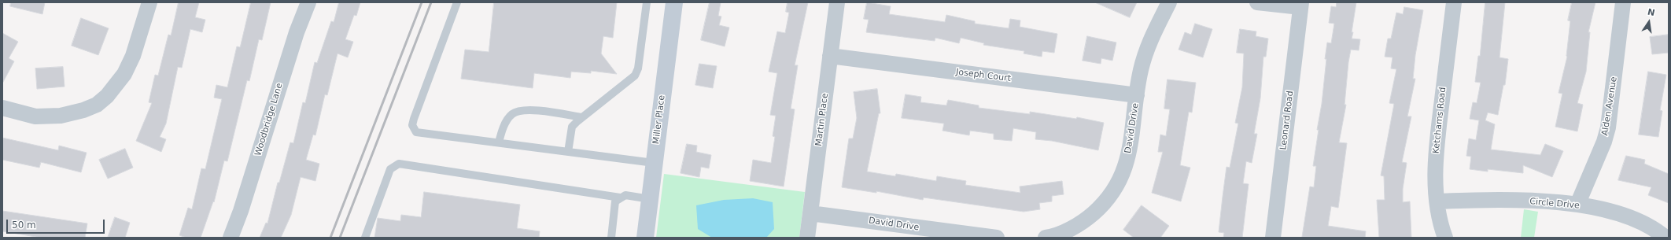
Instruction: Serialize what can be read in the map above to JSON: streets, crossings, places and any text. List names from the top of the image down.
{
  "streets": {
    "street": [
      "Joseph Court",
      "Alden Avenue",
      "Woodbridge Lane",
      "Miller Place",
      "Martin Place",
      "Leonard Road",
      "Ketchams Road",
      "David Drive",
      "Circle Drive"
    ]
  },
  "crossings": [
    ["Joseph Court", "Martin Place"],
    ["Joseph Court", "David Drive"],
    ["Alden Avenue", "Circle Drive"],
    ["Martin Place", "David Drive"],
    ["Ketchams Road", "Circle Drive"]
  ],
  "scale_bar": "50 m",
  "north": "top"
}
